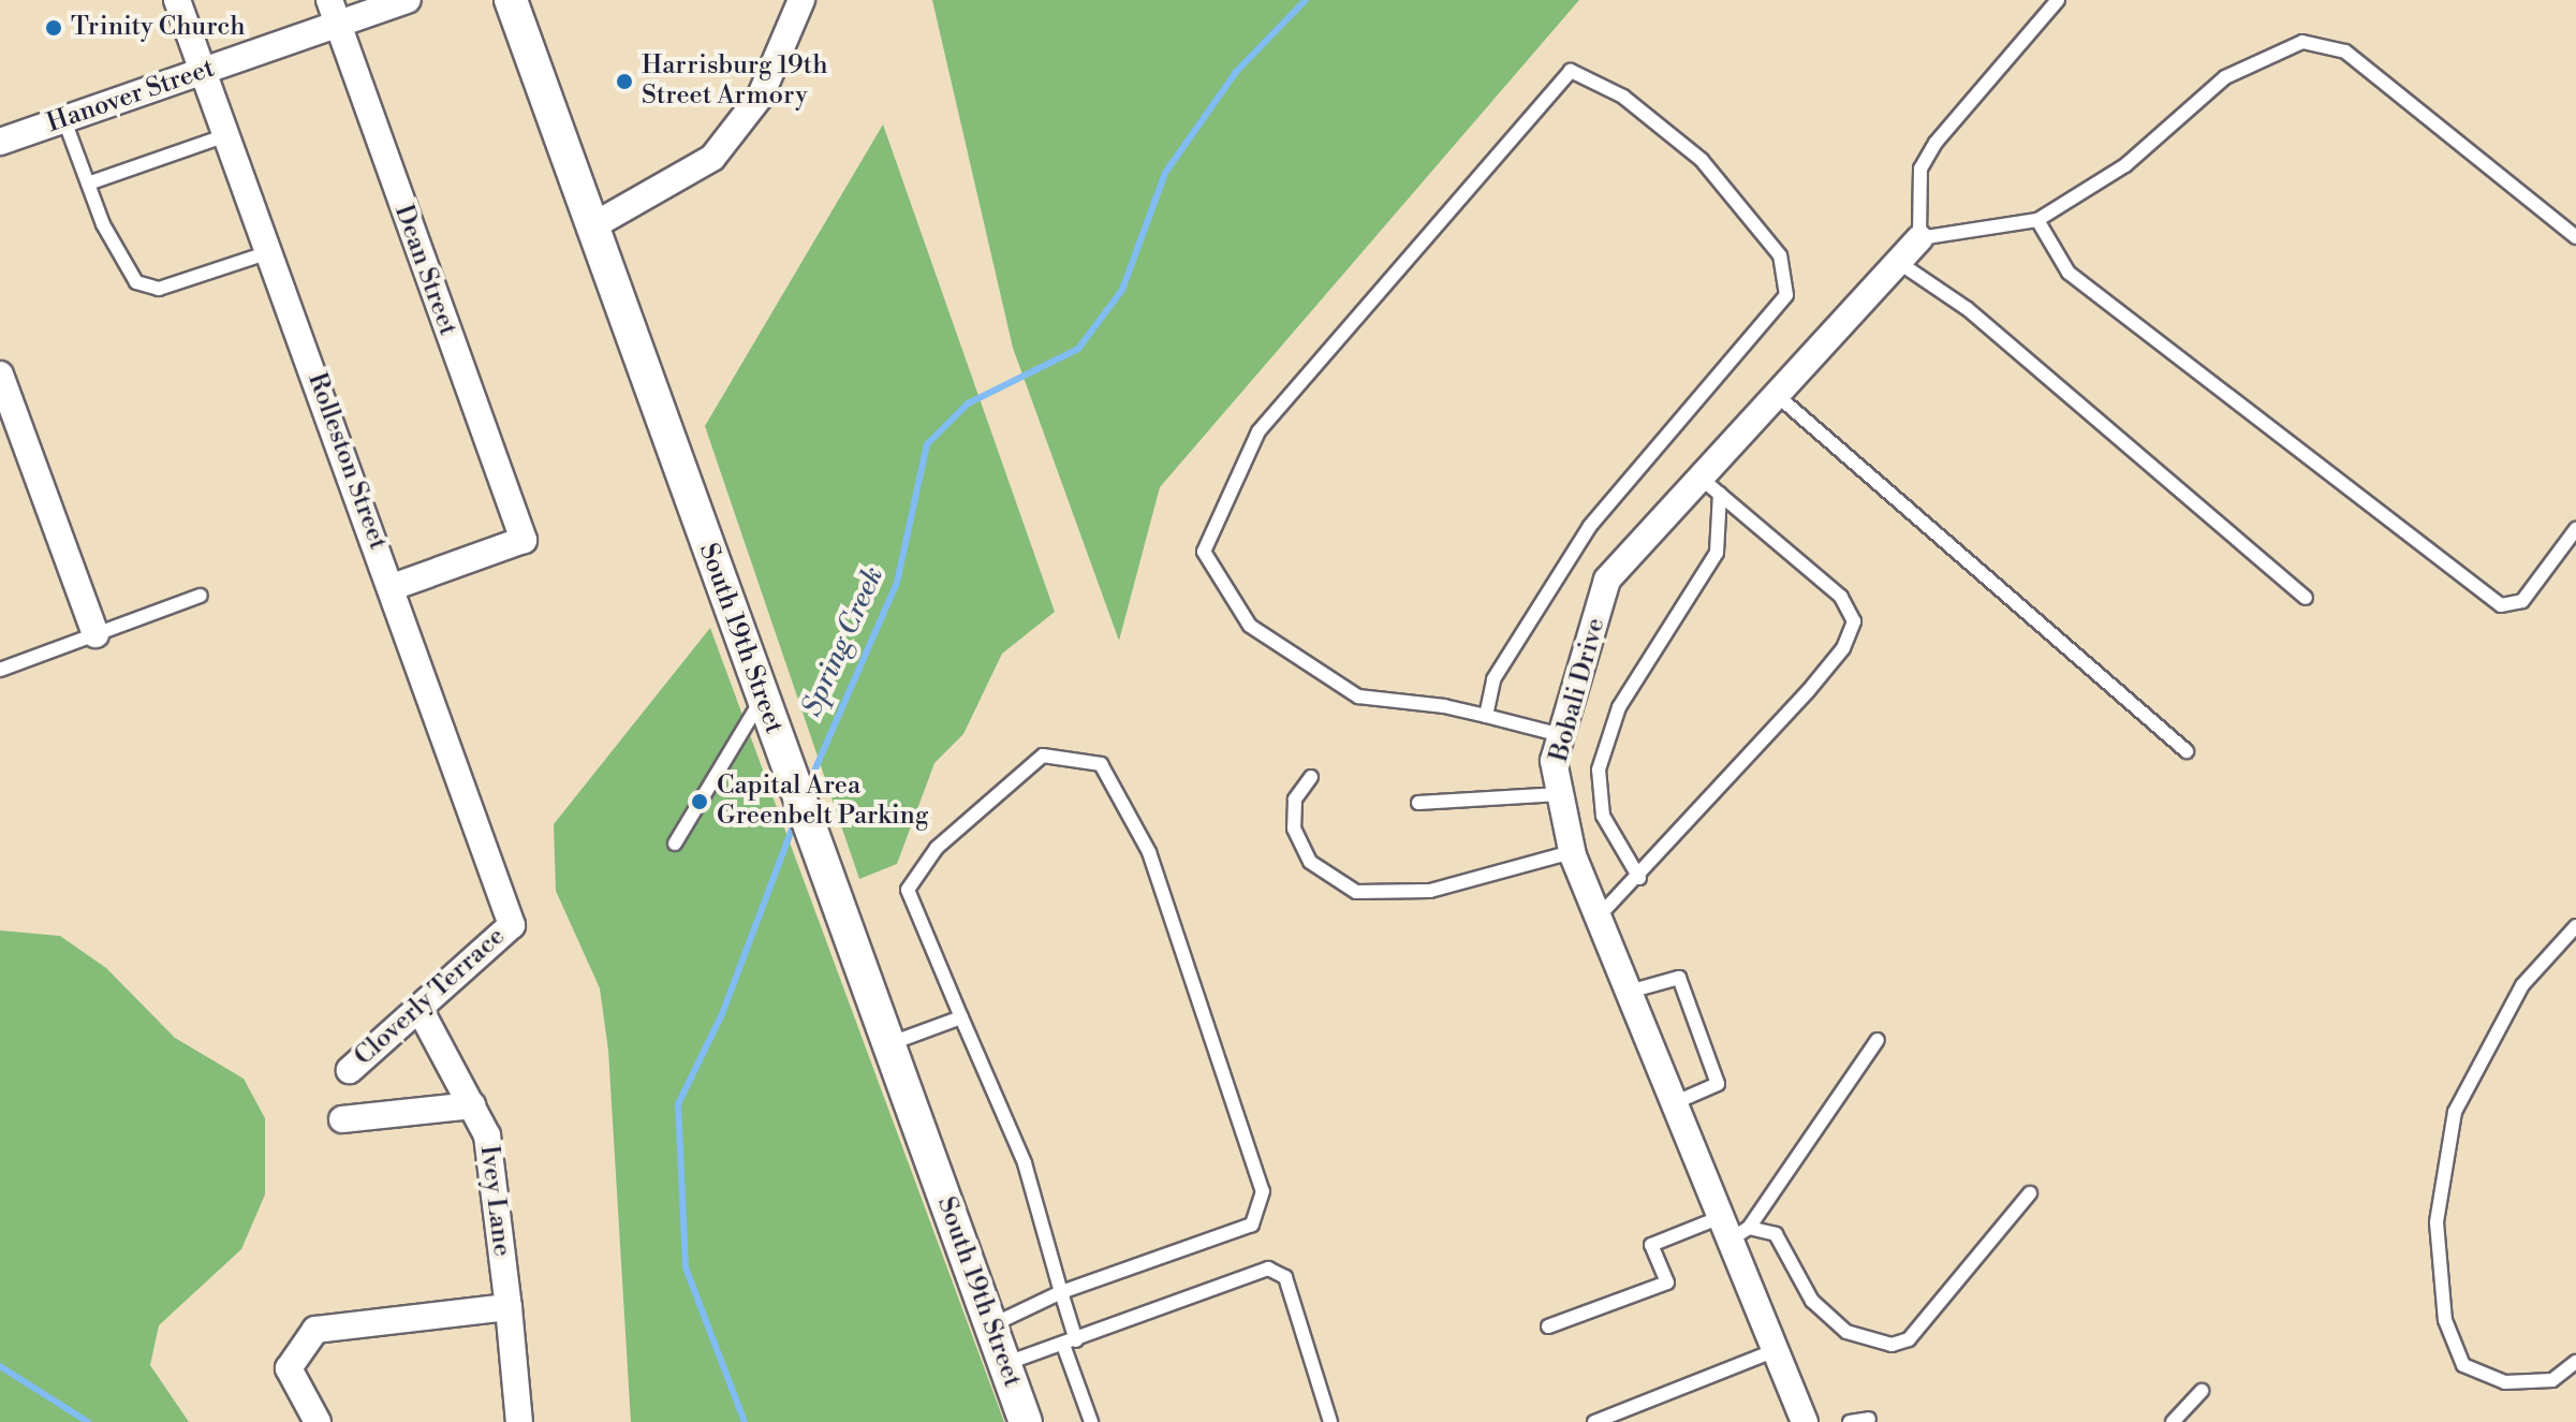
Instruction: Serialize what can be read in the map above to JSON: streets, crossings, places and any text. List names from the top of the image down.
{
  "streets": {
    "street": [
      "Hanover Street",
      "Dean Street",
      "Rolleston Street",
      "South 19th Street",
      "Bobali Drive",
      "Cloverly Terrace",
      "Ivey Lane"
    ]
  },
  "crossings": [
    ["Hanover Street", "Dean Street"],
    ["Hanover Street", "Rolleston Street"],
    ["Dean Street", "Rolleston Street"],
    ["Rolleston Street", "Cloverly Terrace"],
    ["Cloverly Terrace", "Ivey Lane"]
  ],
  "water": ["Spring Creek"],
  "places": ["Trinity Church", "Harrisburg 19th Street Armory", "Capital Area Greenbelt Parking"]
}
